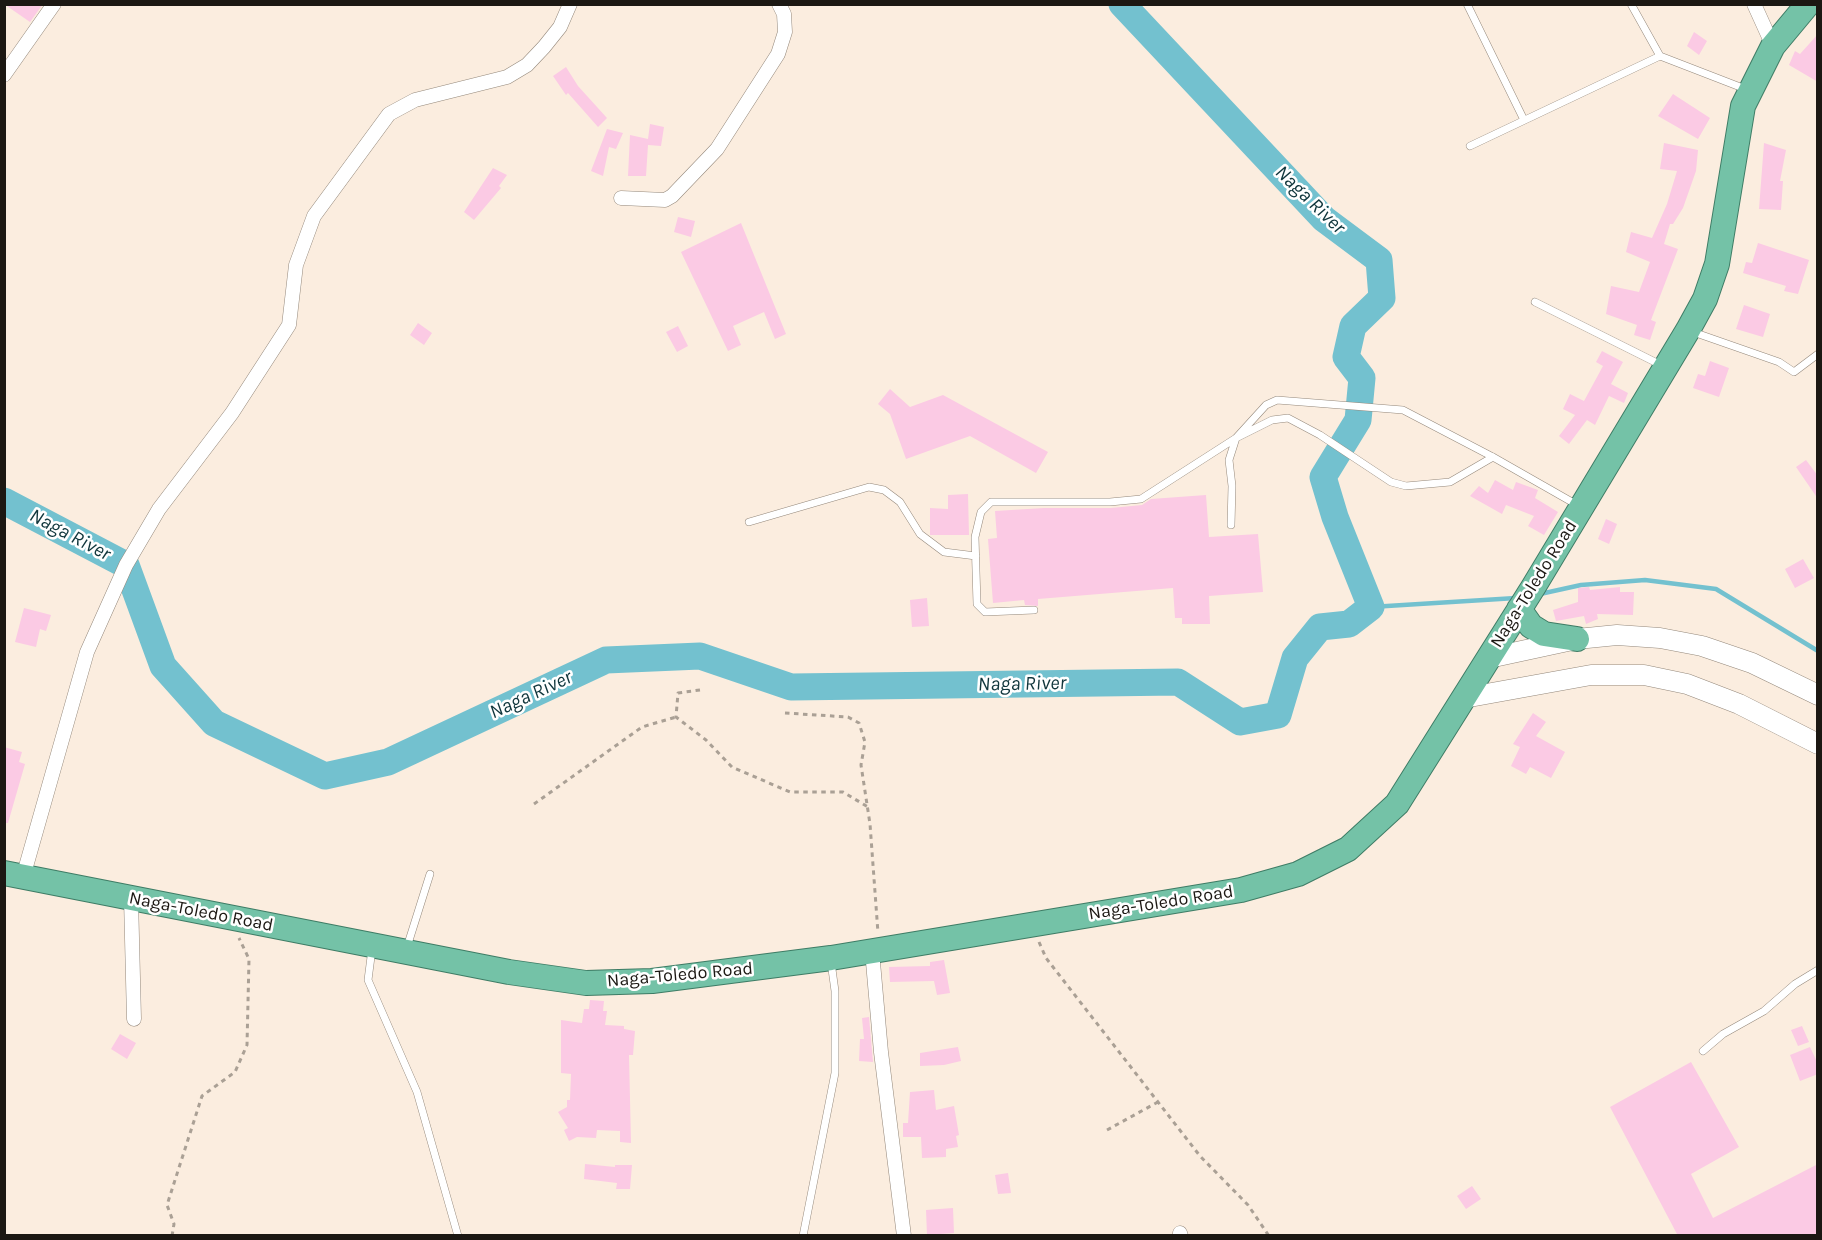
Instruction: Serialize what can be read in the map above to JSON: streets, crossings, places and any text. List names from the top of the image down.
{
  "streets": {
    "highway": ["Naga-Toledo Road"]
  },
  "water": ["Naga River"]
}
